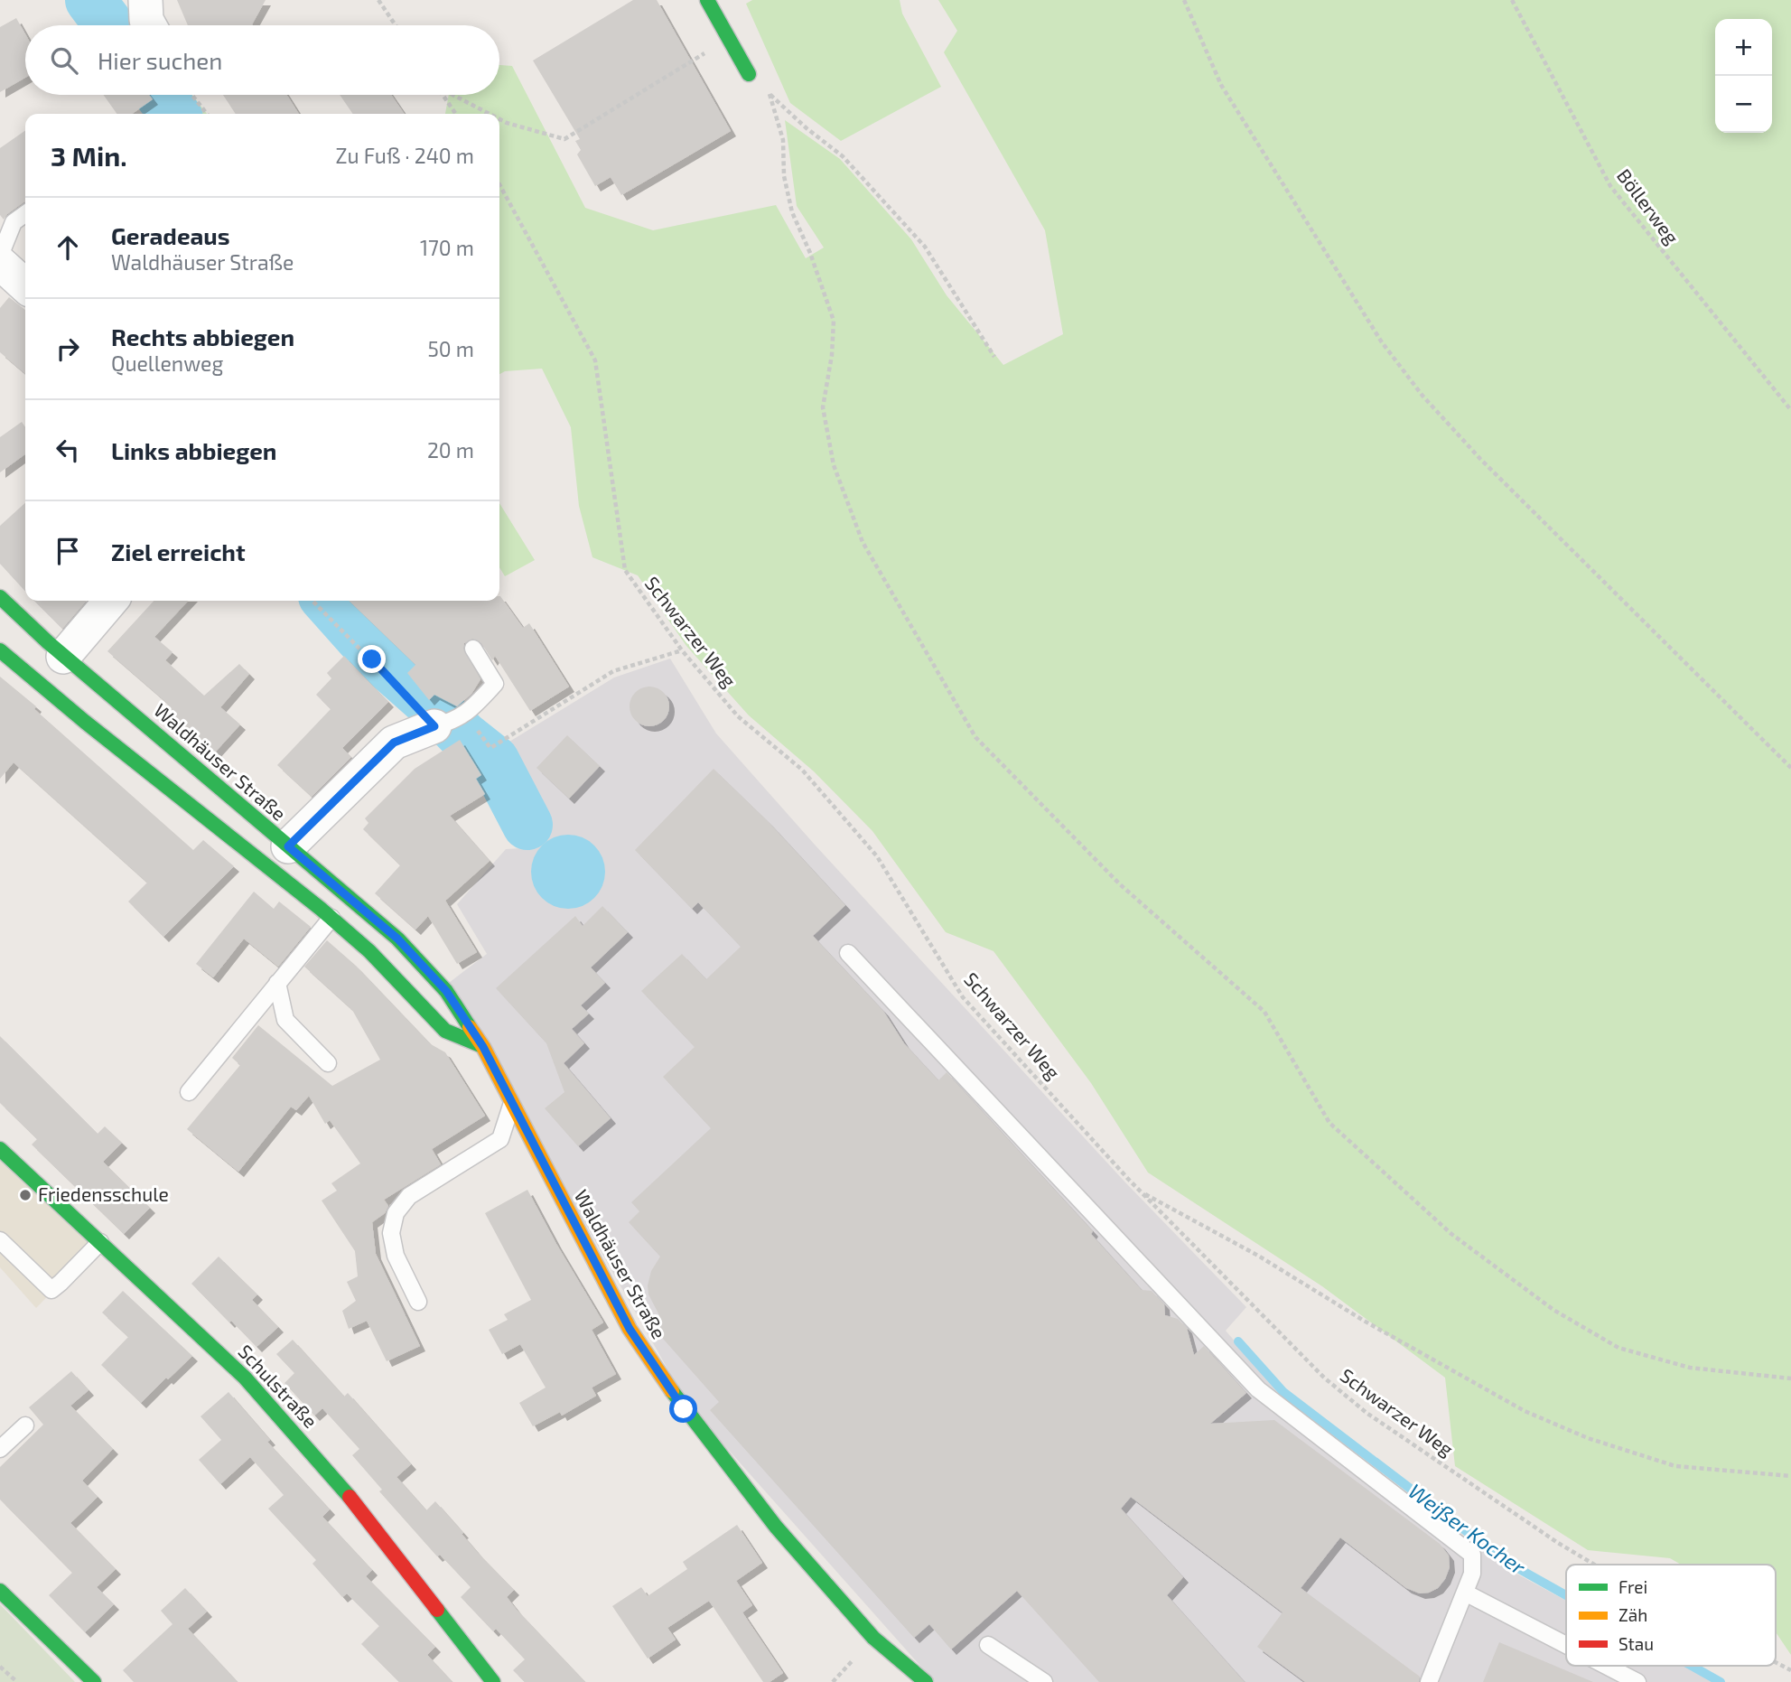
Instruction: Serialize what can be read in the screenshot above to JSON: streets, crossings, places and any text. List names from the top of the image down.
{
  "streets": {
    "street": ["Waldhäuser Straße", "Schulstraße"],
    "path": ["Böllerweg", "Schwarzer Weg"]
  },
  "water": ["Weißer Kocher"],
  "places": ["Friedensschule"],
  "legend": ["Frei", "Zäh", "Stau"],
  "page": {
    "map_buttons": ["+", "−"],
    "search": "Hier suchen",
    "heading": ["3 Min.", "Zu Fuß · 240 m"],
    "list": [
      ["Geradeaus", "Waldhäuser Straße", "170 m"],
      ["Rechts abbiegen", "Quellenweg", "50 m"],
      ["Links abbiegen", "20 m"],
      "Ziel erreicht"
    ]
  }
}
